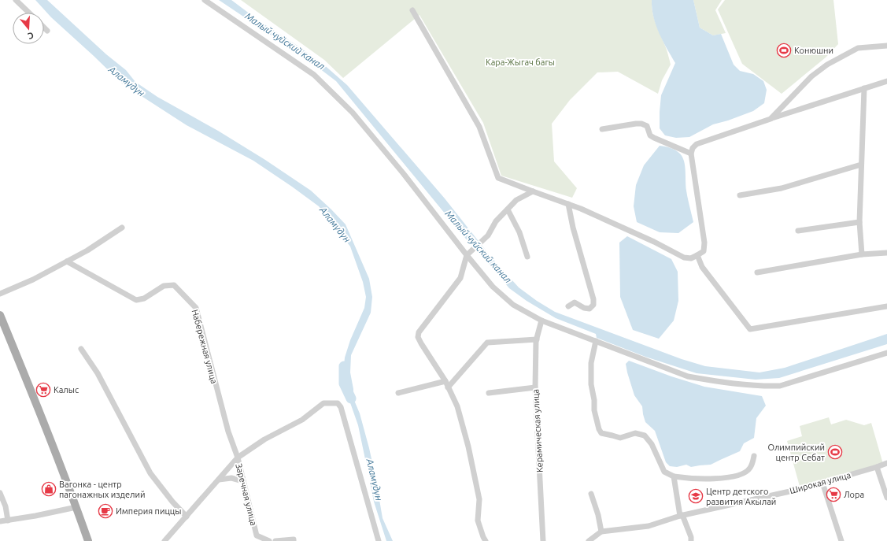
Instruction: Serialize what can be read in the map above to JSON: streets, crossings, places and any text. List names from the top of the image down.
{
  "streets": {
    "street": [
      "Набережная улица",
      "Керамическая улица",
      "Широкая улица",
      "Заречная улица"
    ]
  },
  "crossings": [
    ["Набережная улица", "Заречная улица"]
  ],
  "water": ["Малый чуйский канал", "Аламүдүн"],
  "parks": ["Кара-Жыгач багы"],
  "places": {
    "sports": ["Конюшни", "Олимпийский центр Себат"],
    "supermarket": ["Калыс", "Лора"],
    "shop": ["Вагонка - центр пагонажных изделий"],
    "school or university": ["Центр детского развития Акылай"],
    "cafe": ["Империя пиццы"]
  },
  "north": "bottom"
}
